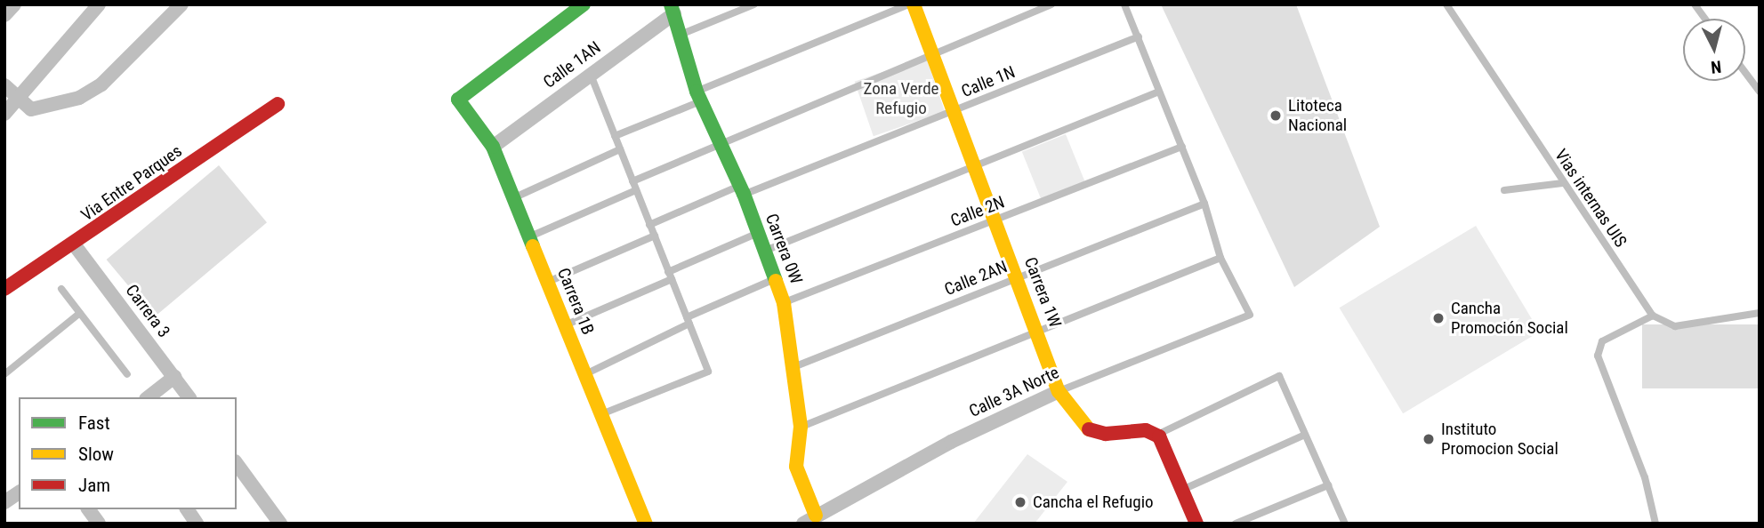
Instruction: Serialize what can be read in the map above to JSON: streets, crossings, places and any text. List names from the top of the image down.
{
  "streets": {
    "street": [
      "Calle 1AN",
      "Via Entre Parques",
      "Carrera 0W",
      "Carrera 1W",
      "Carrera 1B",
      "Carrera 3",
      "Calle 3A Norte"
    ],
    "lane": [
      "Calle 1N",
      "Vias internas UIS",
      "Calle 2N",
      "Calle 2AN"
    ]
  },
  "crossings": [
    ["Calle 1AN", "Carrera 0W"],
    ["Calle 1AN", "Carrera 1B"],
    ["Calle 1N", "Carrera 0W"],
    ["Calle 1N", "Carrera 1W"],
    ["Via Entre Parques", "Carrera 3"],
    ["Calle 2N", "Carrera 0W"],
    ["Calle 2N", "Carrera 1W"],
    ["Carrera 0W", "Calle 2AN"],
    ["Carrera 0W", "Calle 3A Norte"],
    ["Calle 2AN", "Carrera 1W"],
    ["Carrera 1W", "Calle 3A Norte"]
  ],
  "parks": ["Zona Verde Refugio"],
  "places": [
    "Litoteca Nacional",
    "Cancha Promoción Social",
    "Instituto Promocion Social",
    "Cancha el Refugio"
  ],
  "legend": ["Fast", "Slow", "Jam"],
  "north": "bottom"
}
